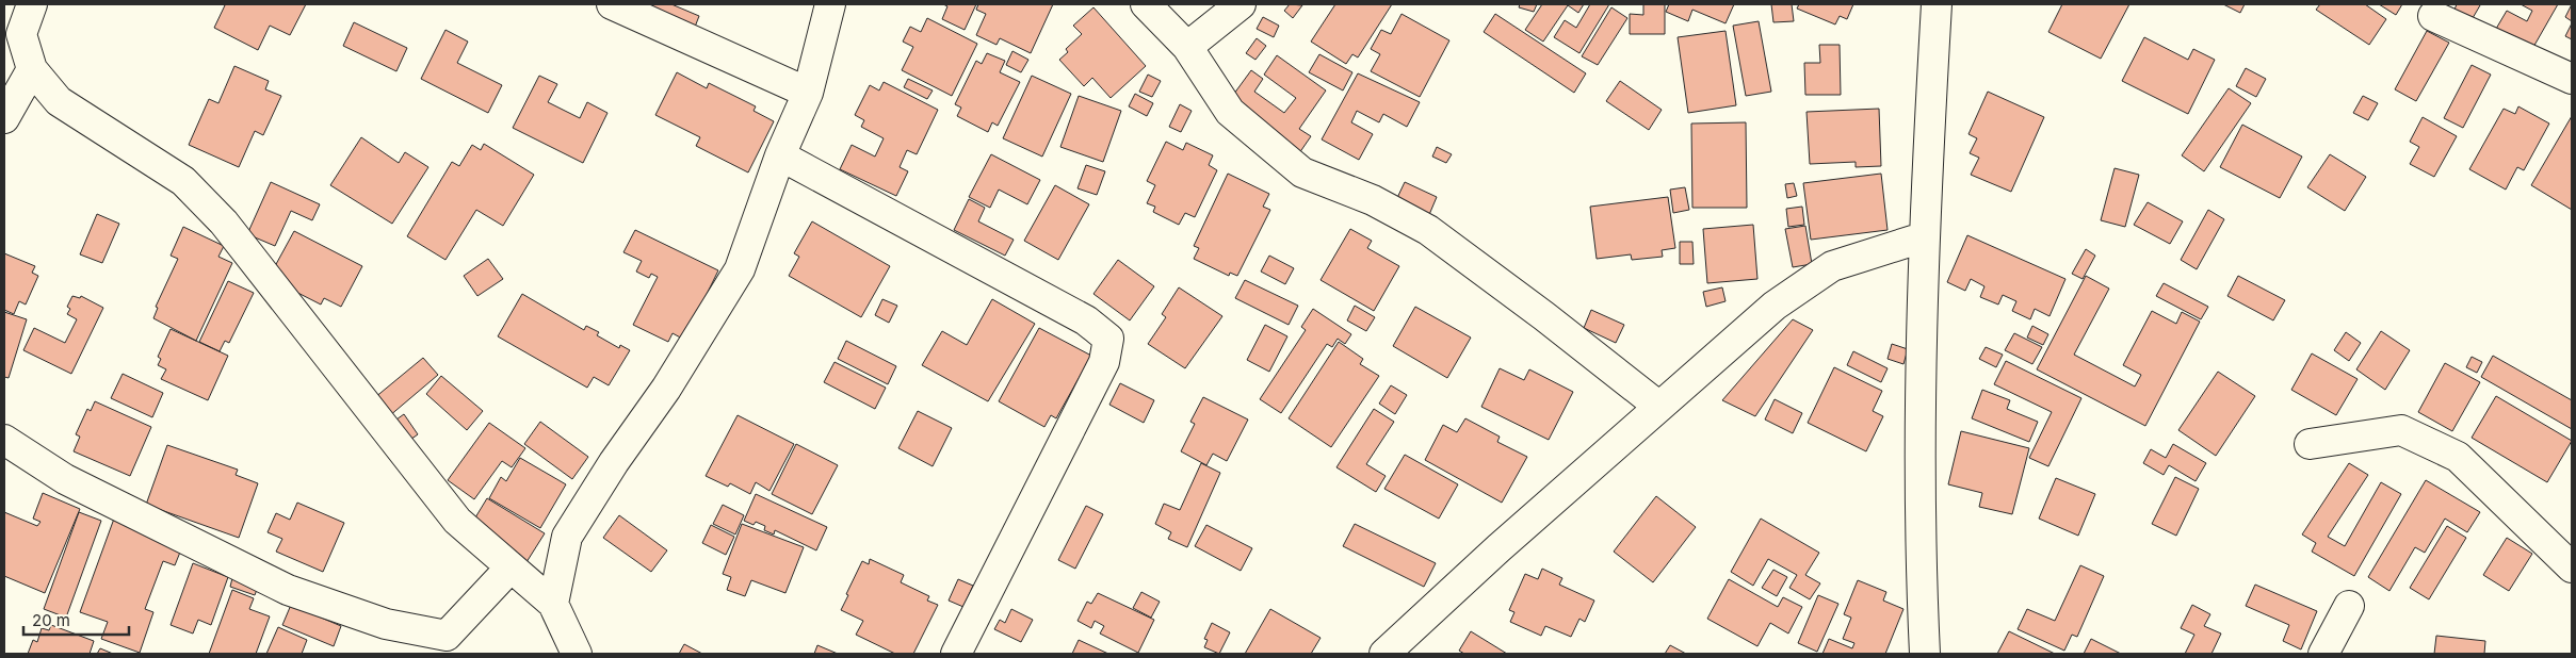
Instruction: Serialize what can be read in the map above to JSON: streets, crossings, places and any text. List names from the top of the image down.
{
  "scale_bar": "20 m"
}
